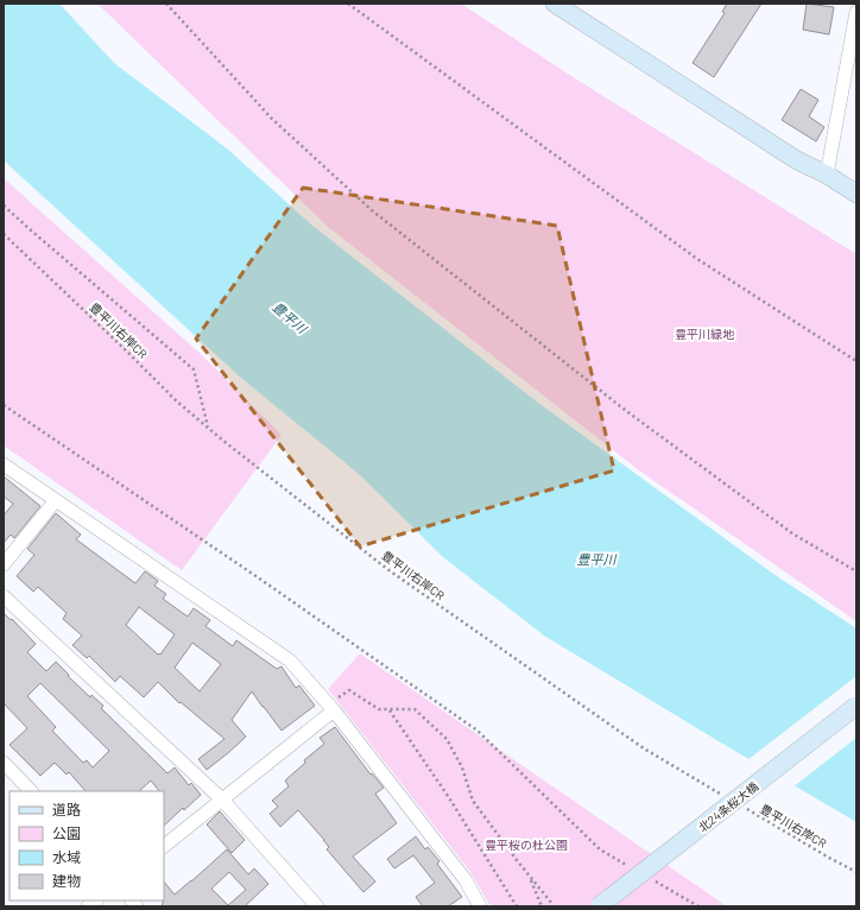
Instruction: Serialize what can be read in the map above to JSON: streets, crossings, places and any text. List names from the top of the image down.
{
  "streets": {
    "street": ["北24条桜大橋"],
    "path": ["豊平川右岸CR"]
  },
  "water": ["豊平川"],
  "parks": ["豊平川緑地", "豊平桜の杜公園"],
  "legend": [
    "道路",
    "公園",
    "水域",
    "建物"
  ]
}
